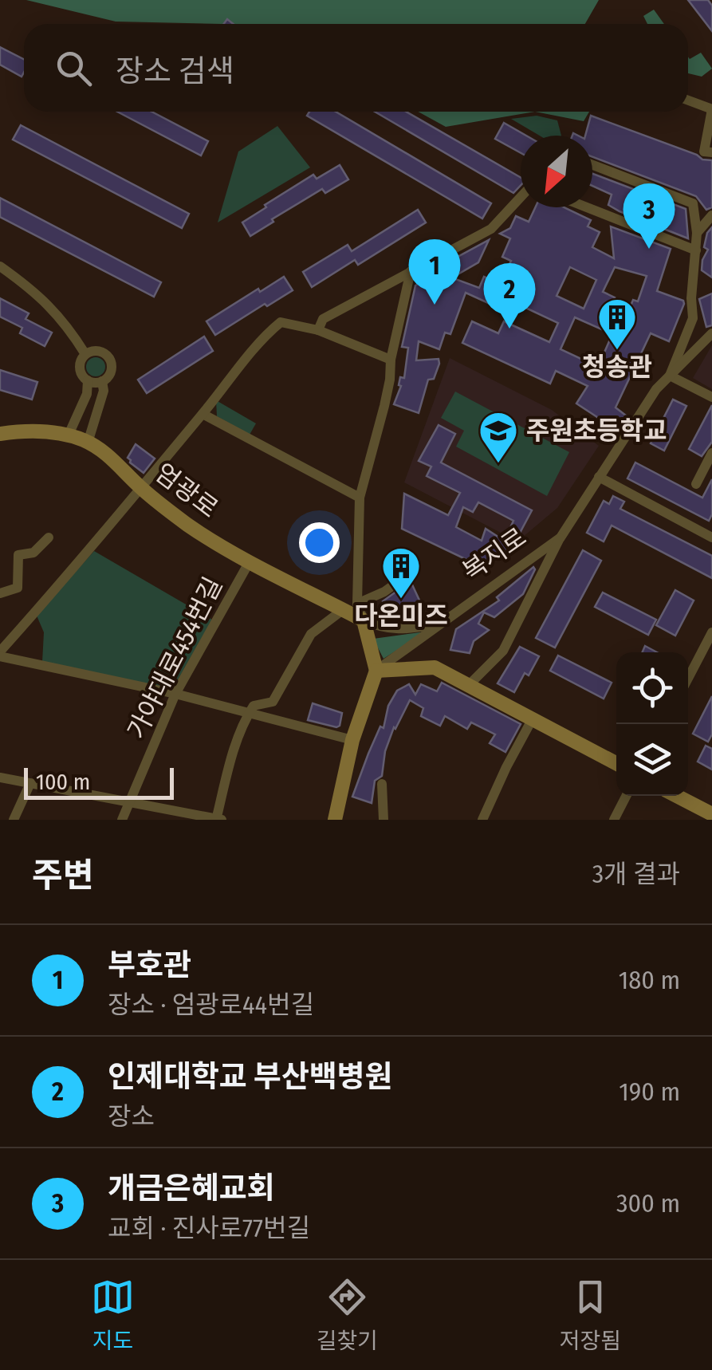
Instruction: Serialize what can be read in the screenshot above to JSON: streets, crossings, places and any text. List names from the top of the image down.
{
  "streets": {
    "main road": ["엄광로"],
    "street": ["복지로", "가야대로454번길"]
  },
  "crossings": [
    ["엄광로", "가야대로454번길"]
  ],
  "places": {
    "building": ["청송관", "다온미즈"],
    "school or university": ["주원초등학교"]
  },
  "scale_bar": "100 m",
  "north": "bottom left",
  "page": {
    "search": "장소 검색",
    "pins": ["3", "1", "2"],
    "scale": "100 m",
    "heading": ["주변", "3개 결과"],
    "list": [
      {
        "mark": "1",
        "name": "부호관",
        "note": "장소 · 엄광로44번길",
        "value": "180 m"
      },
      {
        "mark": "2",
        "name": "인제대학교 부산백병원",
        "note": "장소",
        "value": "190 m"
      },
      {
        "mark": "3",
        "name": "개금은혜교회",
        "note": "교회 · 진사로77번길",
        "value": "300 m"
      }
    ],
    "nav": ["지도", "길찾기", "저장됨"]
  }
}
